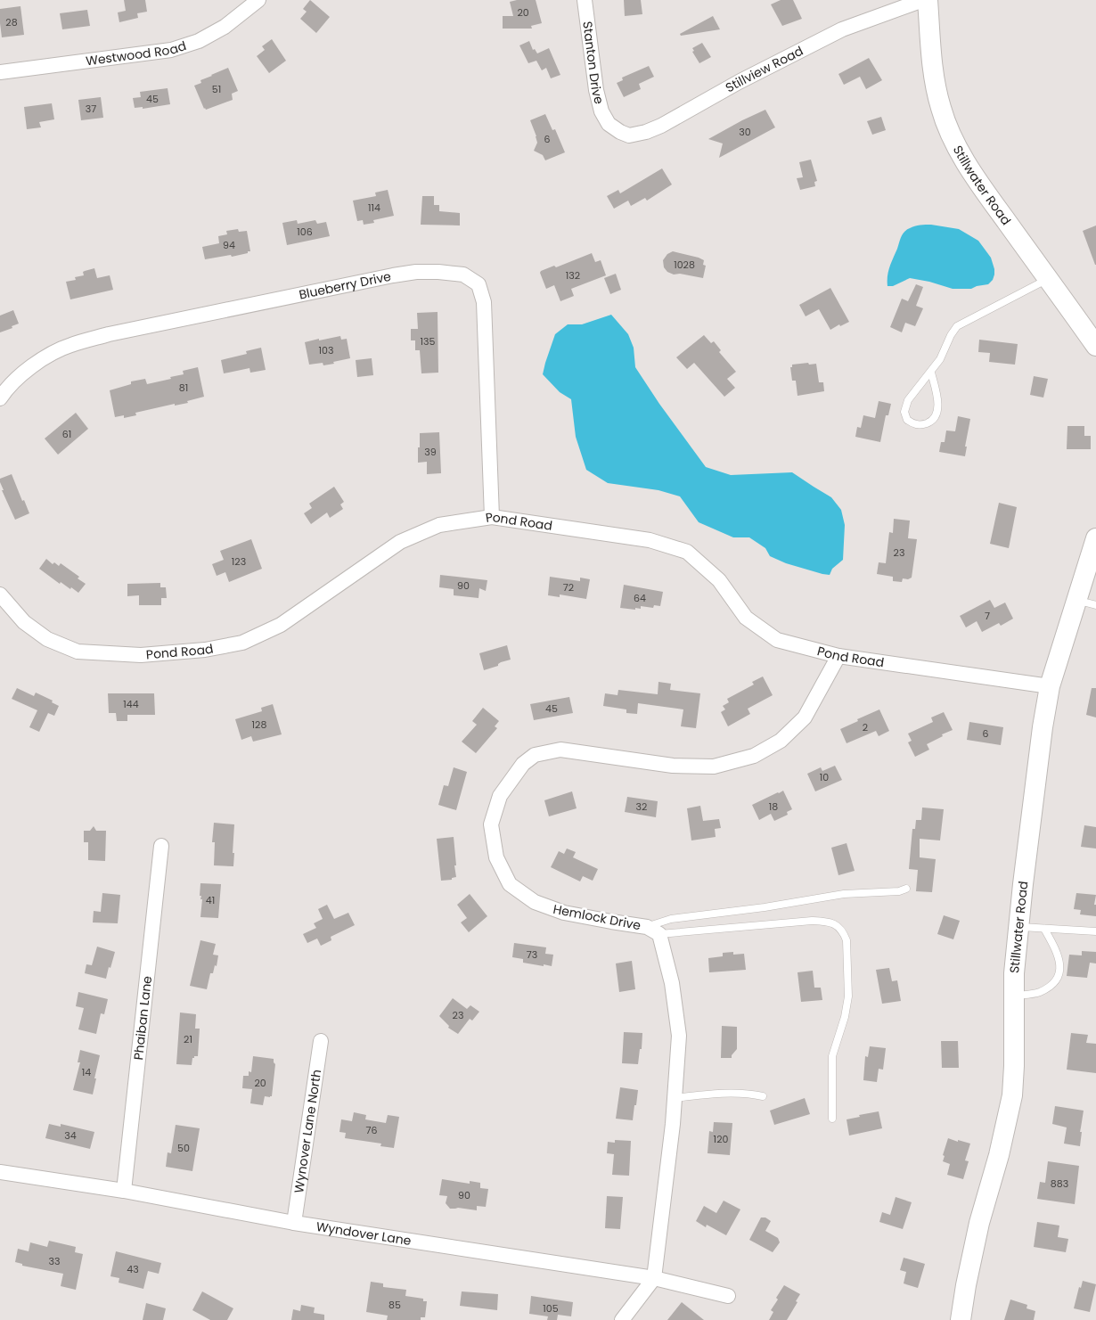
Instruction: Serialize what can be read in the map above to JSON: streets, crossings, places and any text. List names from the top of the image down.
{
  "streets": {
    "main road": ["Stillwater Road"],
    "street": [
      "Westwood Road",
      "Stanton Drive",
      "Stillview Road",
      "Blueberry Drive",
      "Pond Road",
      "Hemlock Drive",
      "Phaiban Lane",
      "Wynover Lane North",
      "Wyndover Lane"
    ]
  },
  "crossings": [
    ["Stanton Drive", "Stillview Road"],
    ["Stillwater Road", "Pond Road"],
    ["Blueberry Drive", "Pond Road"],
    ["Pond Road", "Hemlock Drive"],
    ["Phaiban Lane", "Wyndover Lane"],
    ["Wynover Lane North", "Wyndover Lane"]
  ],
  "house_numbers": [
    "20",
    "28",
    "51",
    "45",
    "37",
    "30",
    "6",
    "114",
    "106",
    "94",
    "1028",
    "132",
    "135",
    "103",
    "81",
    "61",
    "39",
    "23",
    "123",
    "90",
    "72",
    "64",
    "7",
    "144",
    "45",
    "128",
    "2",
    "6",
    "10",
    "32",
    "18",
    "41",
    "73",
    "23",
    "21",
    "14",
    "20",
    "76",
    "34",
    "120",
    "50",
    "883",
    "90",
    "33",
    "43",
    "85",
    "105"
  ]
}
